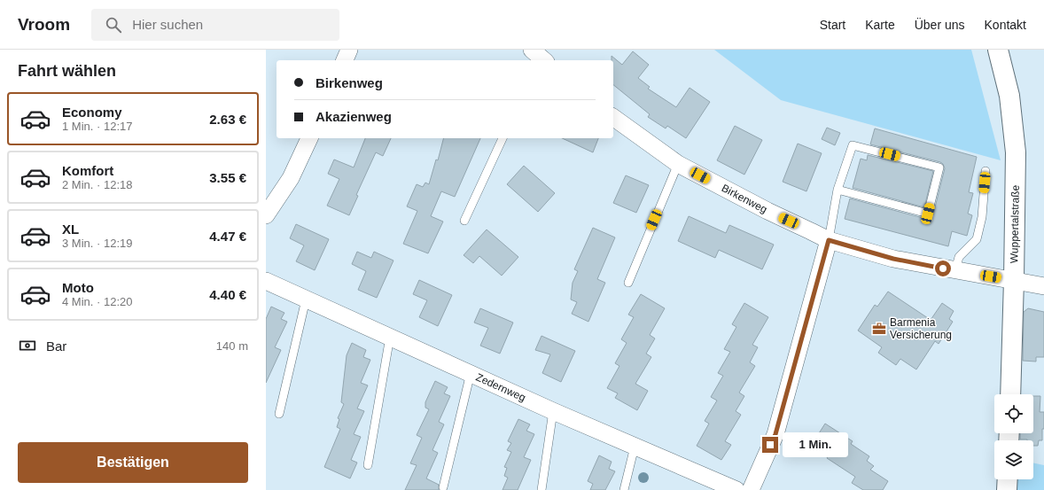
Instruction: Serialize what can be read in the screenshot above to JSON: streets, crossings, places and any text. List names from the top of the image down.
{
  "streets": {
    "main road": ["Wuppertalstraße"],
    "street": ["Birkenweg", "Zedernweg"]
  },
  "crossings": [
    ["Birkenweg", "Wuppertalstraße"]
  ],
  "places": {
    "office": ["Barmenia Versicherung"]
  },
  "page": {
    "header": "Vroom",
    "search": "Hier suchen",
    "nav": [
      "Start",
      "Karte",
      "Über uns",
      "Kontakt"
    ],
    "heading": "Fahrt wählen",
    "banner": ["Birkenweg", "Akazienweg"],
    "list": [
      {
        "name": "Economy",
        "note": "1 Min. · 12:17",
        "value": "2.63 €"
      },
      {
        "name": "Komfort",
        "note": "2 Min. · 12:18",
        "value": "3.55 €"
      },
      {
        "name": "XL",
        "note": "3 Min. · 12:19",
        "value": "4.47 €"
      },
      {
        "name": "Moto",
        "note": "4 Min. · 12:20",
        "value": "4.40 €"
      }
    ],
    "pay": ["Bar", "140 m"],
    "bubble": "1 Min.",
    "buttons": "Bestätigen"
  }
}
